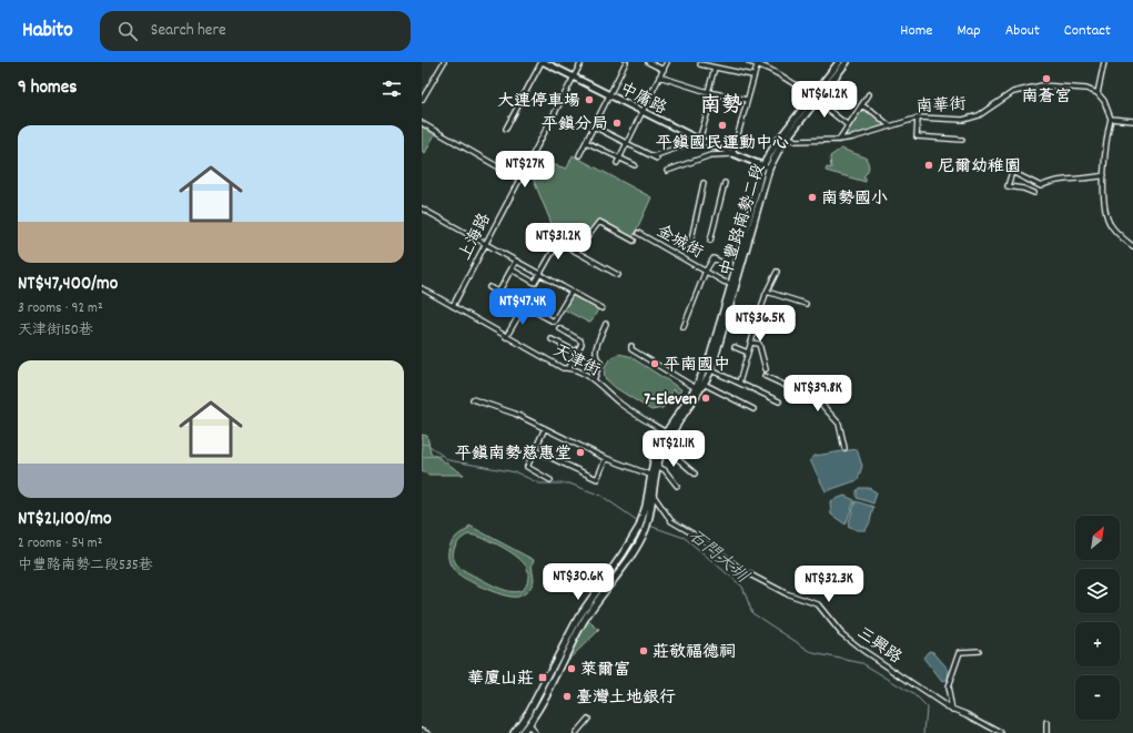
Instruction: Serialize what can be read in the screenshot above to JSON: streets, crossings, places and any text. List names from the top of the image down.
{
  "streets": {
    "main road": ["中豐路南勢二段"],
    "street": [
      "中庸路",
      "南華街",
      "上海路",
      "金城街",
      "天津街",
      "三興路"
    ]
  },
  "crossings": [
    ["中庸路", "中豐路南勢二段"],
    ["中庸路", "上海路"],
    ["南華街", "中豐路南勢二段"],
    ["中豐路南勢二段", "金城街"],
    ["中豐路南勢二段", "天津街"],
    ["中豐路南勢二段", "三興路"],
    ["上海路", "天津街"]
  ],
  "districts": ["南勢"],
  "water": ["石門大圳"],
  "places": {
    "other": [
      "南蒼宮",
      "大連停車場",
      "平鎮分局",
      "平鎮國民運動中心",
      "尼爾幼稚園",
      "南勢國小",
      "平南國中",
      "7-Eleven",
      "平鎮南勢慈惠堂",
      "莊敬福德祠",
      "萊爾富",
      "臺灣土地銀行"
    ],
    "transit": ["華廈山莊"]
  },
  "north": "top right",
  "page": {
    "header": "Habito",
    "search": "Search here",
    "nav": [
      "Home",
      "Map",
      "About",
      "Contact"
    ],
    "heading": "9 homes",
    "price": [
      "NT$61.2K",
      "NT$27K",
      "NT$31.2K",
      "NT$47.4K",
      "NT$36.5K",
      "NT$39.8K",
      "NT$21.1K",
      "NT$30.6K",
      "NT$32.3K"
    ],
    "list": [
      {
        "name": "NT$47,400/mo",
        "note": "3 rooms · 92 m² · 天津街150巷"
      },
      {
        "name": "NT$21,100/mo",
        "note": "2 rooms · 54 m² · 中豐路南勢二段535巷"
      }
    ],
    "map_buttons": ["+", "−"]
  }
}
